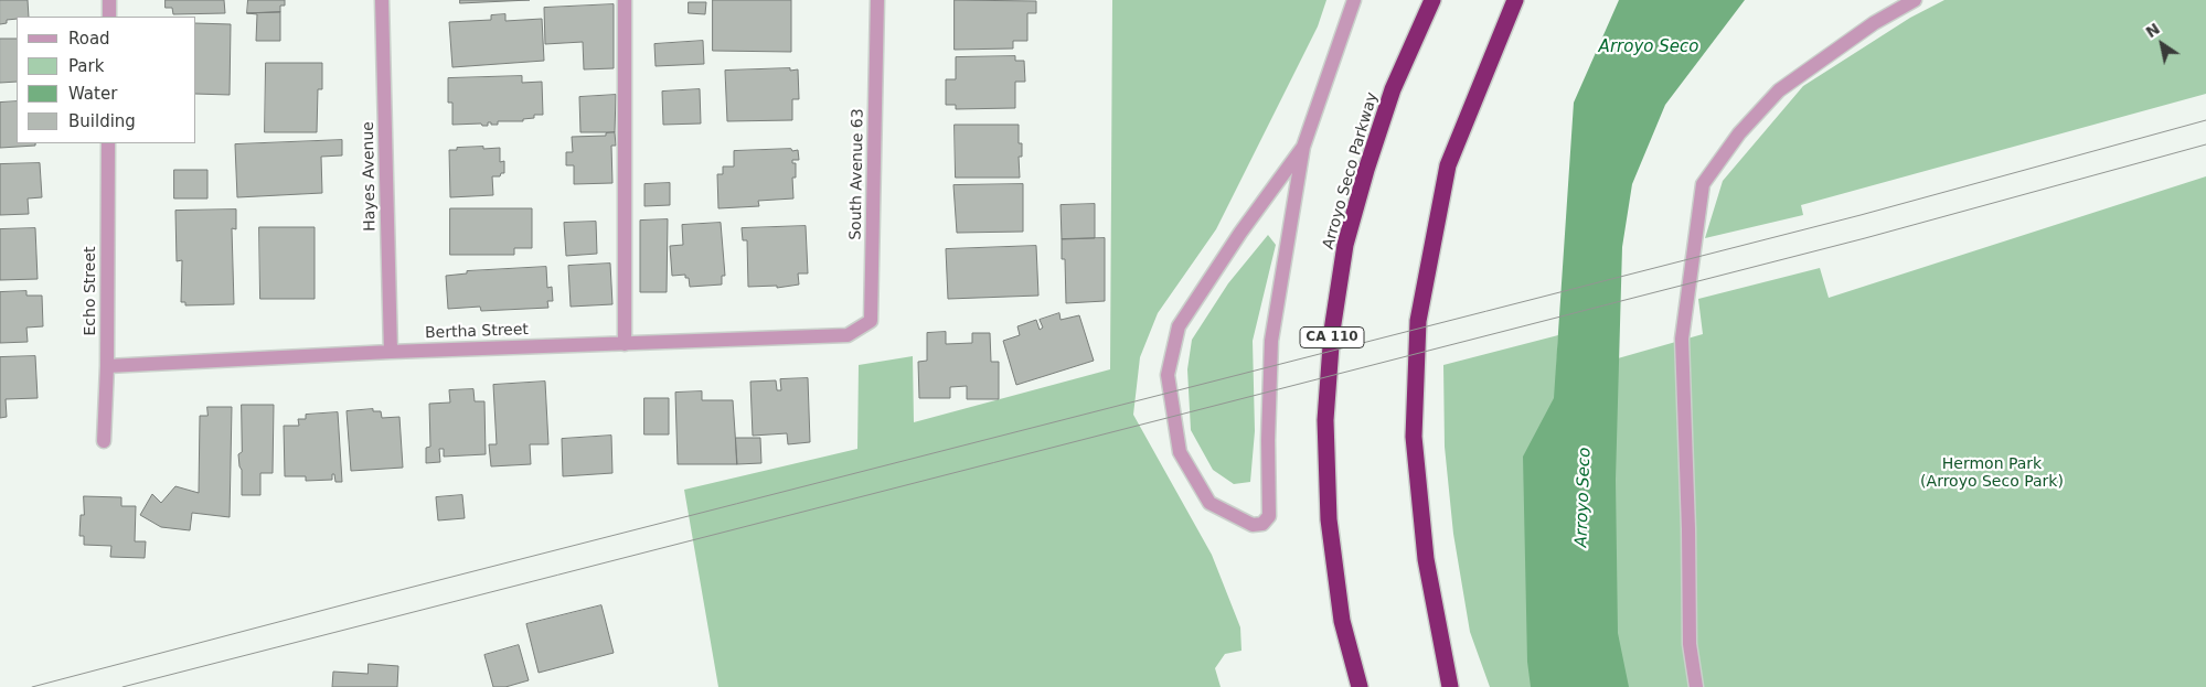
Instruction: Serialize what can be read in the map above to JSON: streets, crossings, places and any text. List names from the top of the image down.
{
  "streets": {
    "highway": ["Arroyo Seco Parkway", "CA 110"],
    "street": [
      "South Avenue 63",
      "Hayes Avenue",
      "Echo Street",
      "Bertha Street"
    ]
  },
  "crossings": [
    ["South Avenue 63", "Bertha Street"],
    ["Hayes Avenue", "Bertha Street"],
    ["Echo Street", "Bertha Street"]
  ],
  "water": ["Arroyo Seco"],
  "parks": ["Hermon Park (Arroyo Seco Park)"],
  "legend": [
    "Road",
    "Park",
    "Water",
    "Building"
  ],
  "north": "top left"
}
